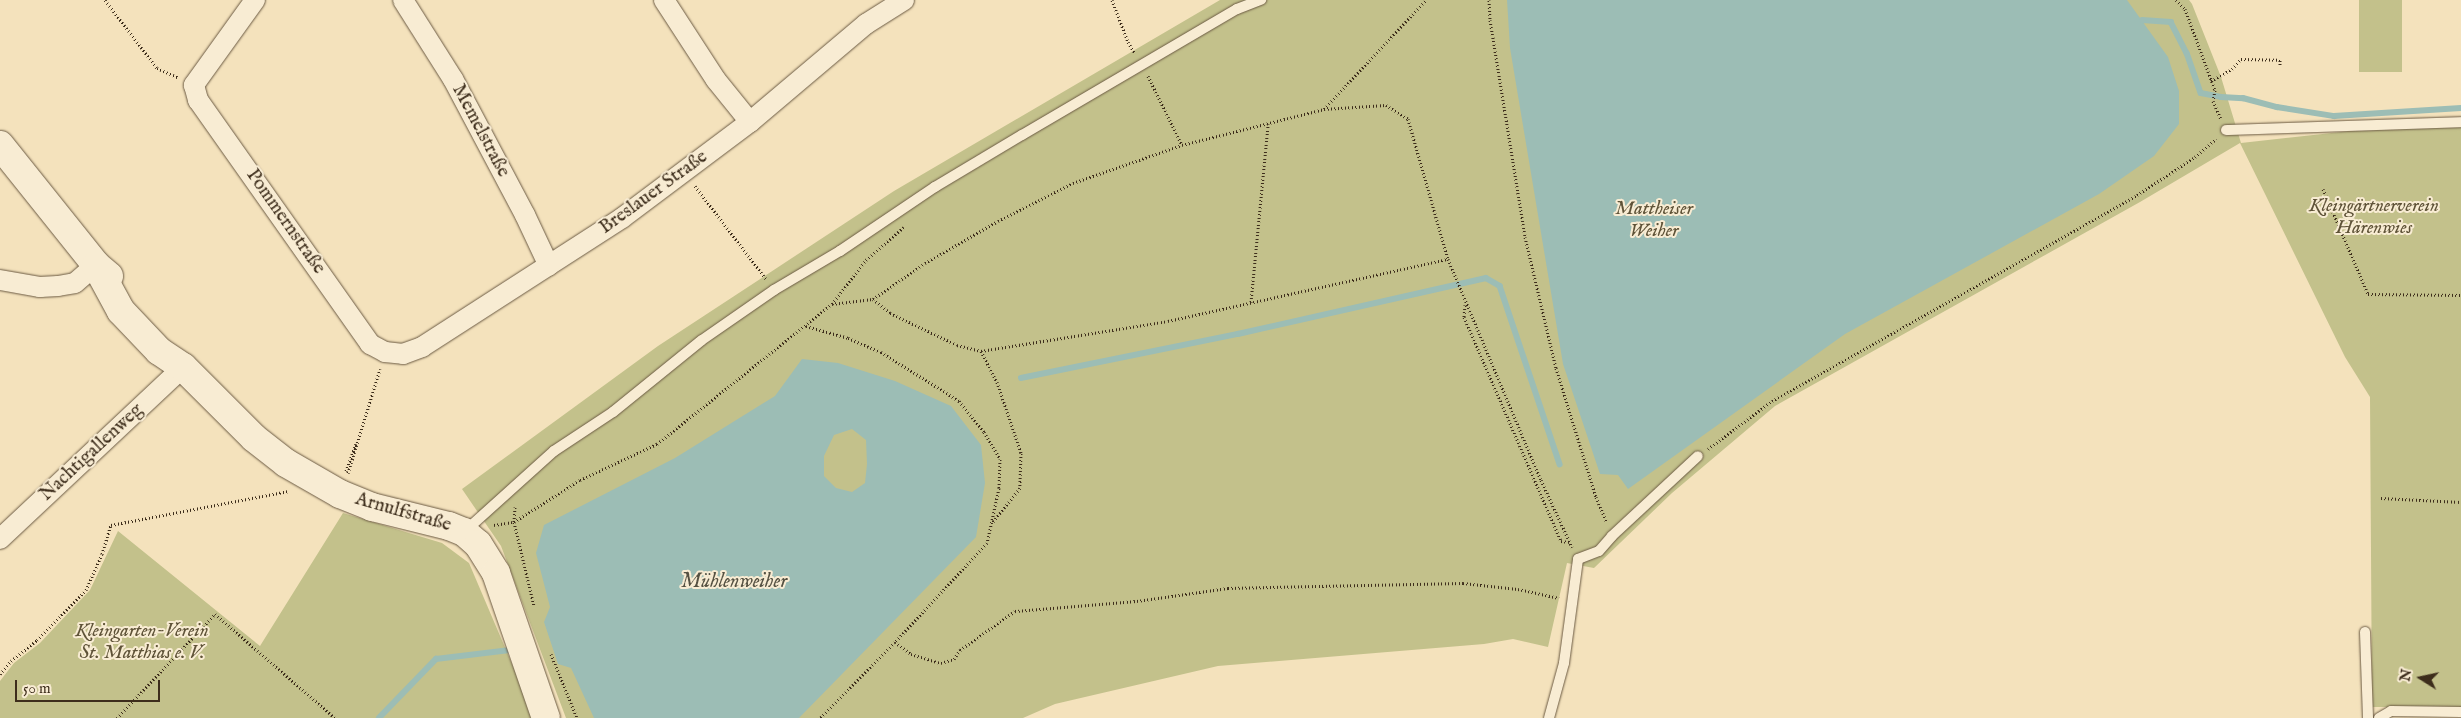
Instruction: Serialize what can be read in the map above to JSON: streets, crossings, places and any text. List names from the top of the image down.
{
  "streets": {
    "street": [
      "Memelstraße",
      "Breslauer Straße",
      "Pommernstraße",
      "Nachtigallenweg",
      "Arnulfstraße"
    ]
  },
  "crossings": [
    ["Memelstraße", "Breslauer Straße"],
    ["Breslauer Straße", "Pommernstraße"],
    ["Nachtigallenweg", "Arnulfstraße"]
  ],
  "water": ["Mühlenweiher"],
  "parks": ["Kleingärtnerverein Härenwies", "Mattheiser Weiher", "Kleingarten-Verein St. Matthias e. V."],
  "scale_bar": "50 m",
  "north": "left"
}
